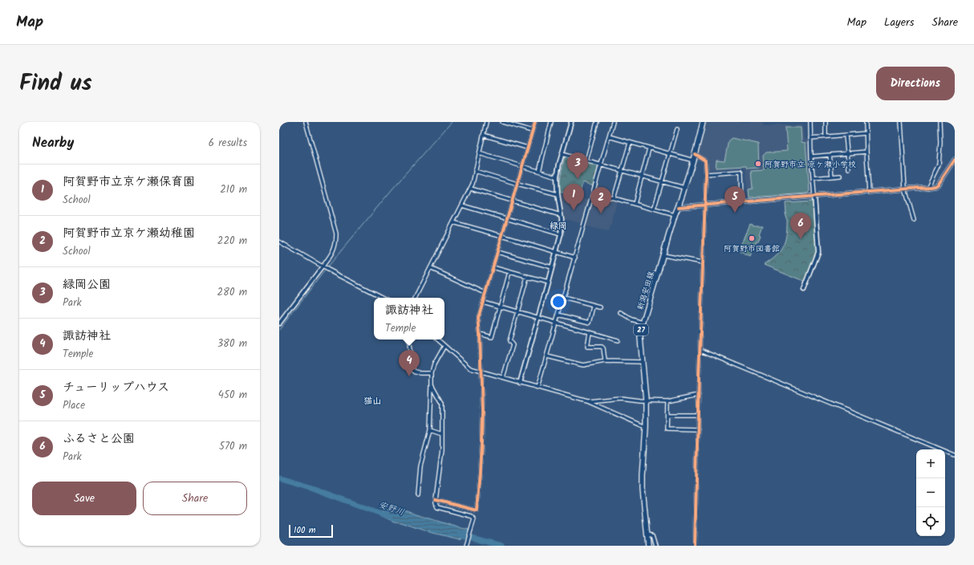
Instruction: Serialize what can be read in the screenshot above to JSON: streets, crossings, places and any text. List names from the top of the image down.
{
  "streets": {
    "main road": ["新潟安田線", "27"]
  },
  "districts": ["緑岡", "猫山"],
  "water": ["安野川"],
  "places": ["阿賀野市立 京ケ瀬小学校", "阿賀野市図書館"],
  "scale_bar": "100 m",
  "page": {
    "header": "Map",
    "nav": ["Map", "Layers", "Share"],
    "title": "Find us",
    "buttons": [
      "Directions",
      ["Save", "Share"]
    ],
    "heading": ["Nearby", "6 results"],
    "pins": [
      "3",
      "1",
      "5",
      "2",
      "6",
      "4"
    ],
    "list": [
      {
        "mark": "1",
        "name": "阿賀野市立京ケ瀬保育園",
        "note": "School",
        "value": "210 m"
      },
      {
        "mark": "2",
        "name": "阿賀野市立京ケ瀬幼稚園",
        "note": "School",
        "value": "220 m"
      },
      {
        "mark": "3",
        "name": "緑岡公園",
        "note": "Park",
        "value": "280 m"
      },
      {
        "mark": "4",
        "name": "諏訪神社",
        "note": "Temple",
        "value": "380 m"
      },
      {
        "mark": "5",
        "name": "チューリップハウス",
        "note": "Place",
        "value": "450 m"
      },
      {
        "mark": "6",
        "name": "ふるさと公園",
        "note": "Park",
        "value": "570 m"
      }
    ],
    "popup": ["諏訪神社", "Temple"],
    "map_buttons": ["+", "−"],
    "scale": "100 m"
  }
}
